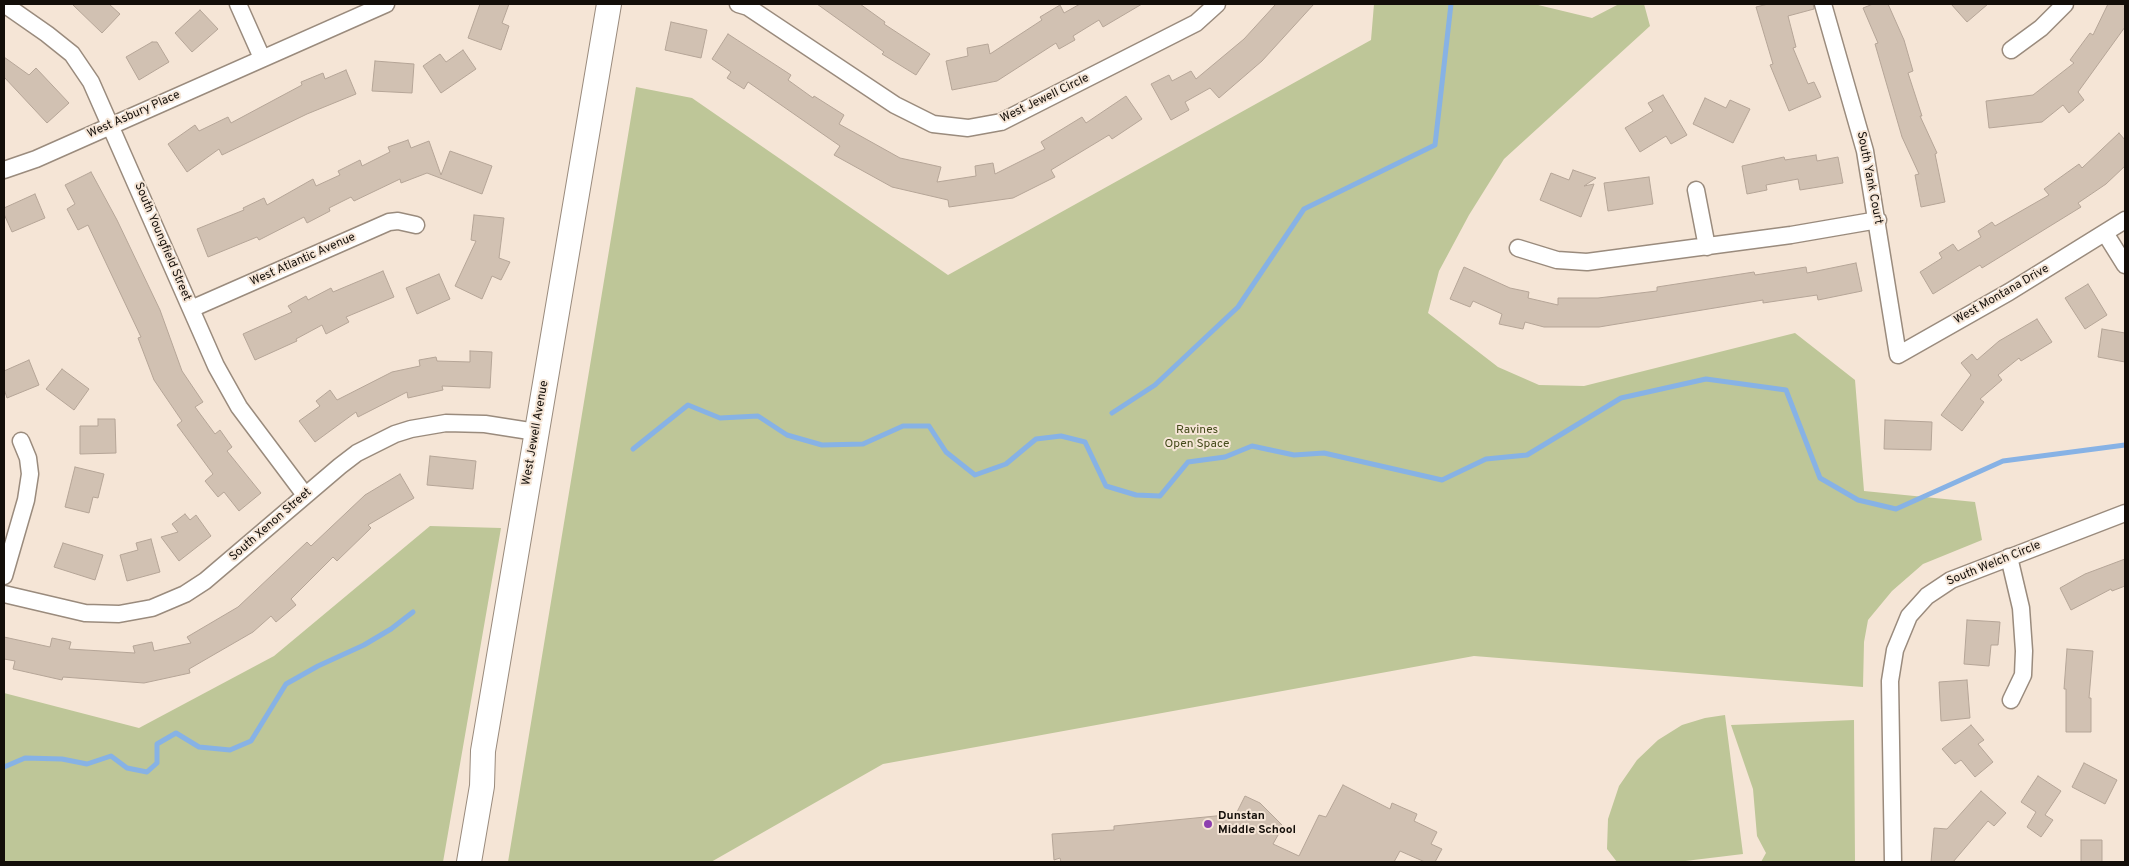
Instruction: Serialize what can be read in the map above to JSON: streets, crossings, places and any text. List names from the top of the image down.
{
  "streets": {
    "main road": ["West Jewell Avenue"],
    "street": [
      "West Jewell Circle",
      "West Asbury Place",
      "South Yank Court",
      "South Youngfield Street",
      "West Atlantic Avenue",
      "West Montana Drive",
      "South Xenon Street",
      "South Welch Circle"
    ]
  },
  "crossings": [
    ["West Asbury Place", "South Youngfield Street"],
    ["South Yank Court", "West Montana Drive"],
    ["South Youngfield Street", "West Atlantic Avenue"],
    ["South Youngfield Street", "South Xenon Street"],
    ["West Jewell Avenue", "South Xenon Street"]
  ],
  "parks": ["Ravines Open Space"],
  "places": ["Dunstan Middle School"]
}
